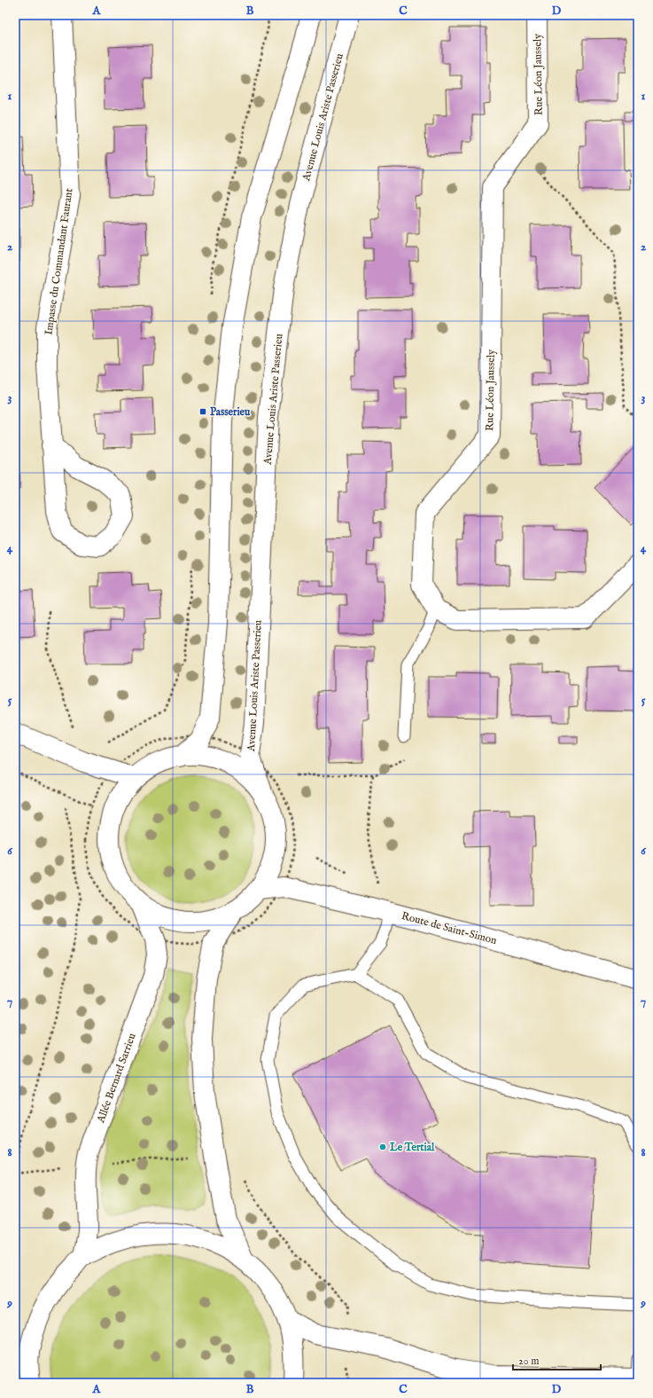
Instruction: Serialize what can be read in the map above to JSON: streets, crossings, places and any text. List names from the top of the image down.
{
  "streets": {
    "street": [
      "Rue Léon Jaussely",
      "Avenue Louis Ariste Passerieu",
      "Impasse du Commandant Faurant",
      "Route de Saint-Simon",
      "Allée Bernard Sarrieu"
    ]
  },
  "places": {
    "transit": ["Passerieu"],
    "other": ["Le Tertial"]
  },
  "scale_bar": "20 m",
  "grid": {
    "columns": [
      "A",
      "B",
      "C",
      "D"
    ],
    "rows": [
      "1",
      "2",
      "3",
      "4",
      "5",
      "6",
      "7",
      "8",
      "9"
    ]
  }
}
